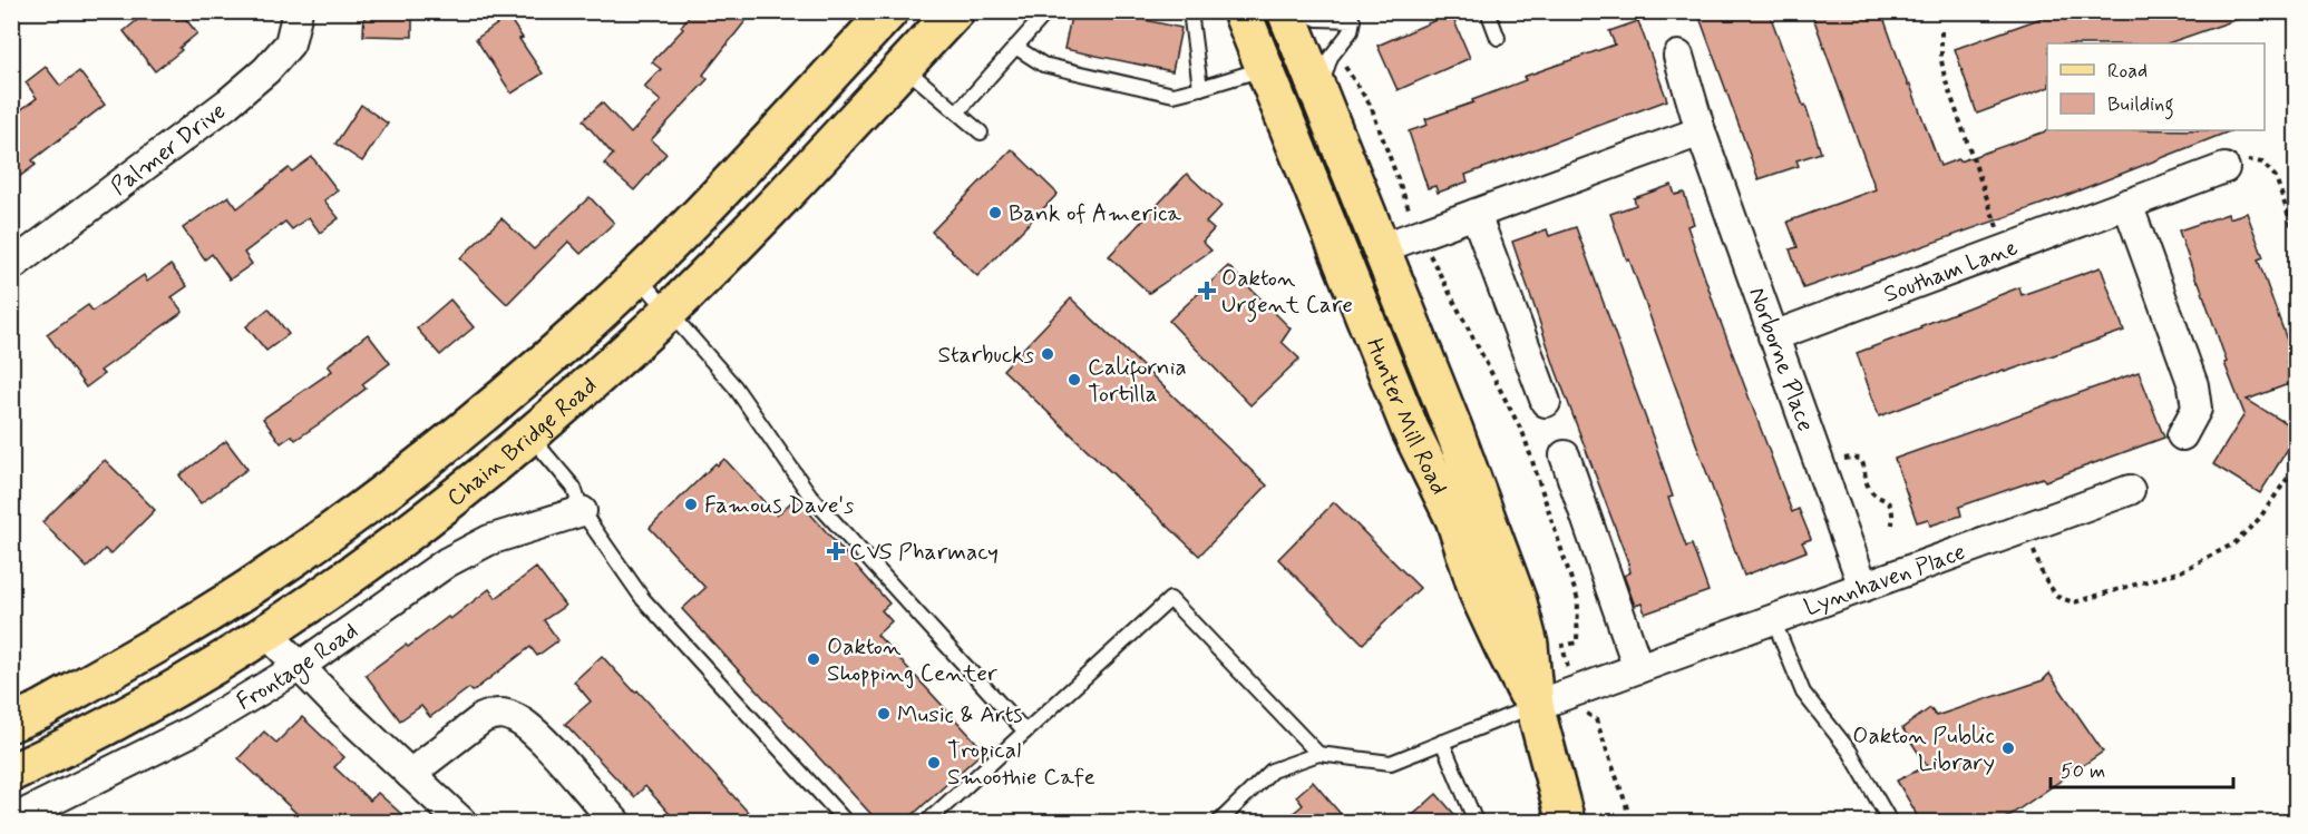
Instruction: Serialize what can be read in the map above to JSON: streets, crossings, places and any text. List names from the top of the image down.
{
  "streets": {
    "main road": ["Hunter Mill Road", "Chain Bridge Road"],
    "street": [
      "Palmer Drive",
      "Southam Lane",
      "Norborne Place",
      "Lynnhaven Place",
      "Frontage Road"
    ]
  },
  "crossings": [
    ["Southam Lane", "Norborne Place"],
    ["Norborne Place", "Lynnhaven Place"],
    ["Hunter Mill Road", "Lynnhaven Place"]
  ],
  "places": {
    "other": [
      "Bank of America",
      "Starbucks",
      "California Tortilla",
      "Famous Dave's",
      "Oakton Shopping Center",
      "Music & Arts",
      "Oakton Public Library",
      "Tropical Smoothie Cafe"
    ],
    "health": ["Oakton Urgent Care", "CVS Pharmacy"]
  },
  "legend": ["Road", "Building"],
  "scale_bar": "50 m"
}
